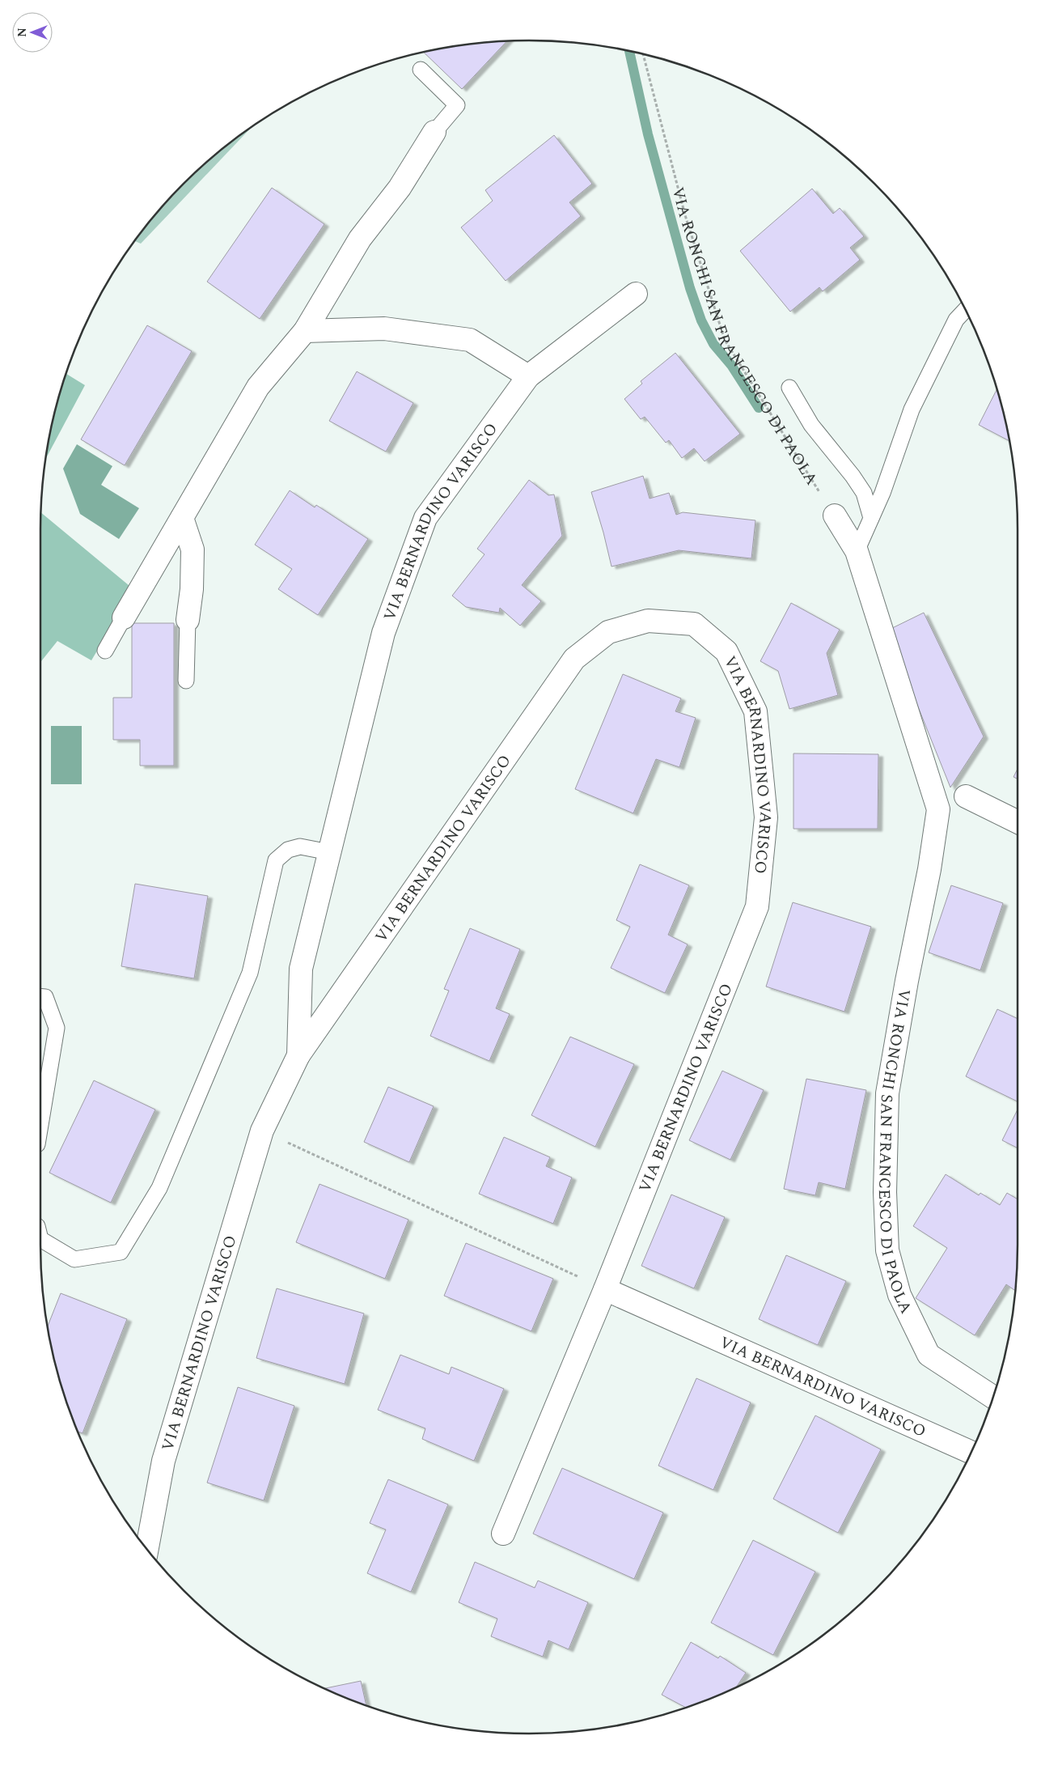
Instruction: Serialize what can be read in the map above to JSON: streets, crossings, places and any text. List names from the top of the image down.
{
  "streets": {
    "street": ["VIA RONCHI SAN FRANCESCO DI PAOLA", "VIA BERNARDINO VARISCO"]
  },
  "north": "left"
}
